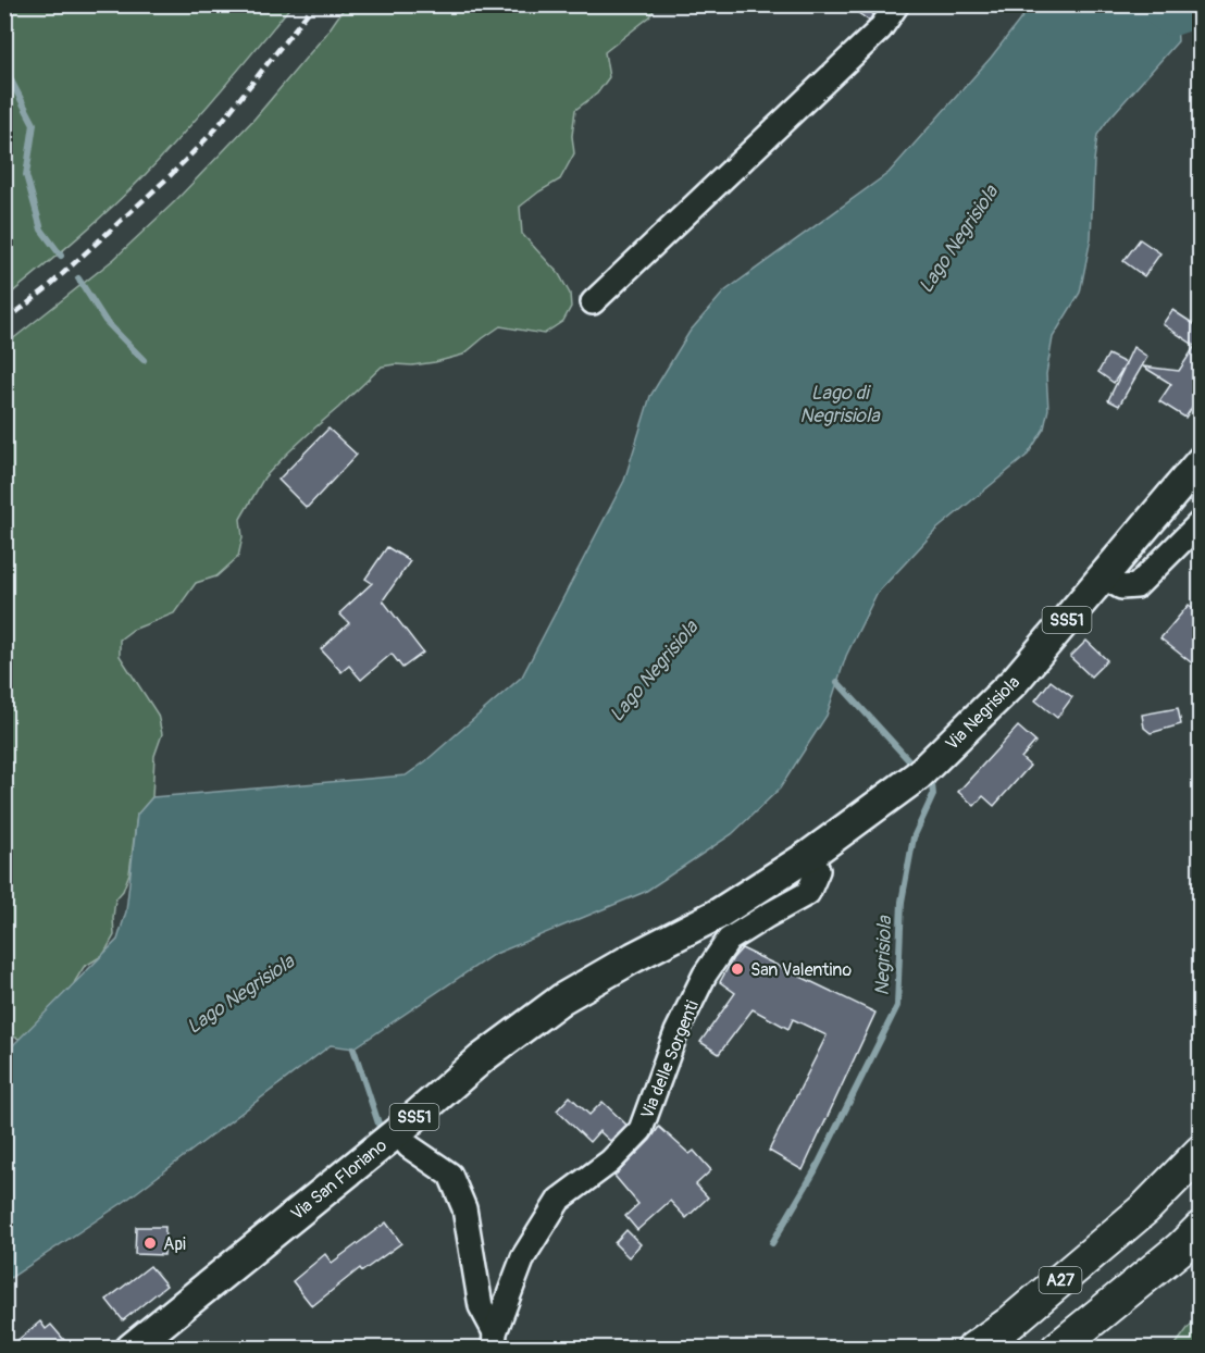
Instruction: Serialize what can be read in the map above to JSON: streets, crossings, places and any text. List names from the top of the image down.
{
  "streets": {
    "highway": ["A27"],
    "main road": ["SS51", "Via Negrisiola", "Via San Floriano"],
    "street": ["Via delle Sorgenti"]
  },
  "crossings": [
    ["Via Negrisiola", "Via delle Sorgenti"],
    ["Via Negrisiola", "Via San Floriano"]
  ],
  "water": ["Lago Negrisiola", "Lago di Negrisiola", "Negrisiola"],
  "places": ["San Valentino", "Api"]
}
